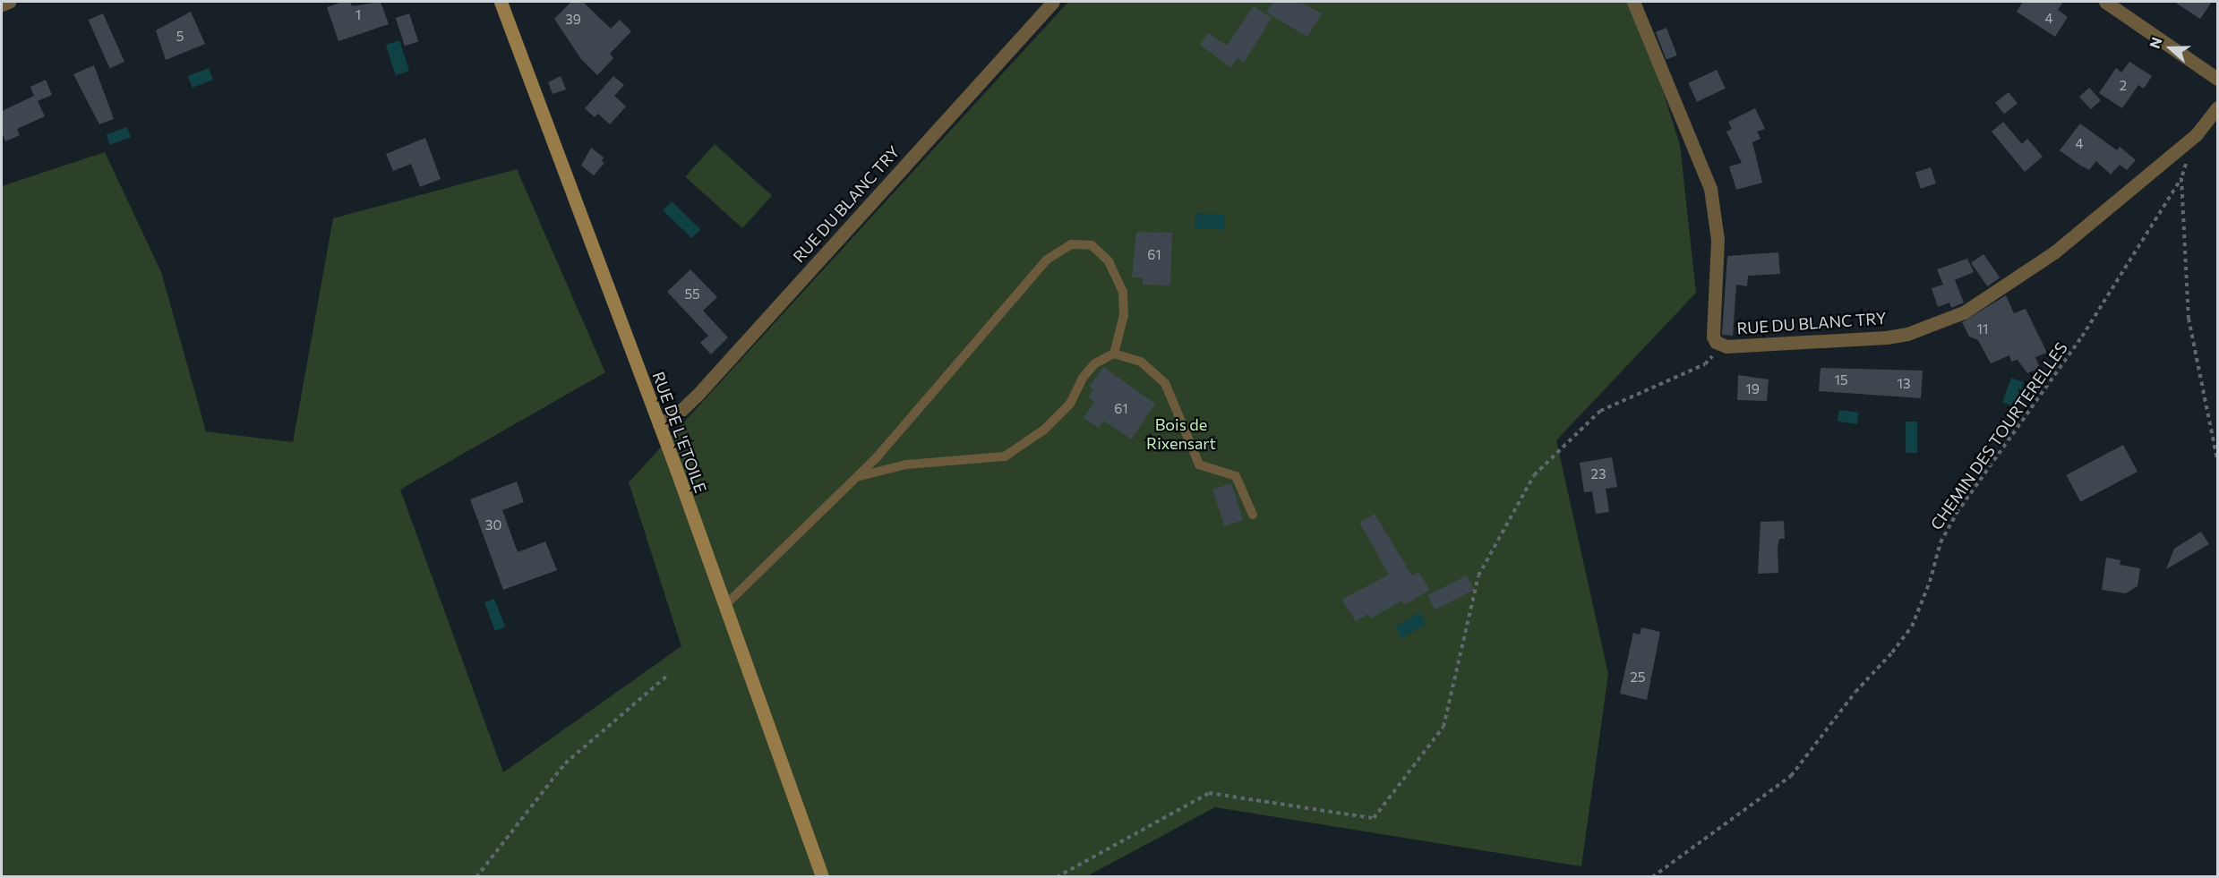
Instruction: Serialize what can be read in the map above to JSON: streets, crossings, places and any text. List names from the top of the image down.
{
  "streets": {
    "street": ["RUE DU BLANC TRY", "RUE DE L'ETOILE"],
    "path": ["CHEMIN DES TOURTERELLES"]
  },
  "crossings": [
    ["RUE DU BLANC TRY", "RUE DE L'ETOILE"]
  ],
  "parks": ["Bois de Rixensart"],
  "house_numbers": [
    "1",
    "4",
    "39",
    "5",
    "2",
    "4",
    "61",
    "55",
    "11",
    "15",
    "13",
    "19",
    "61",
    "23",
    "30",
    "25"
  ],
  "north": "left"
}
